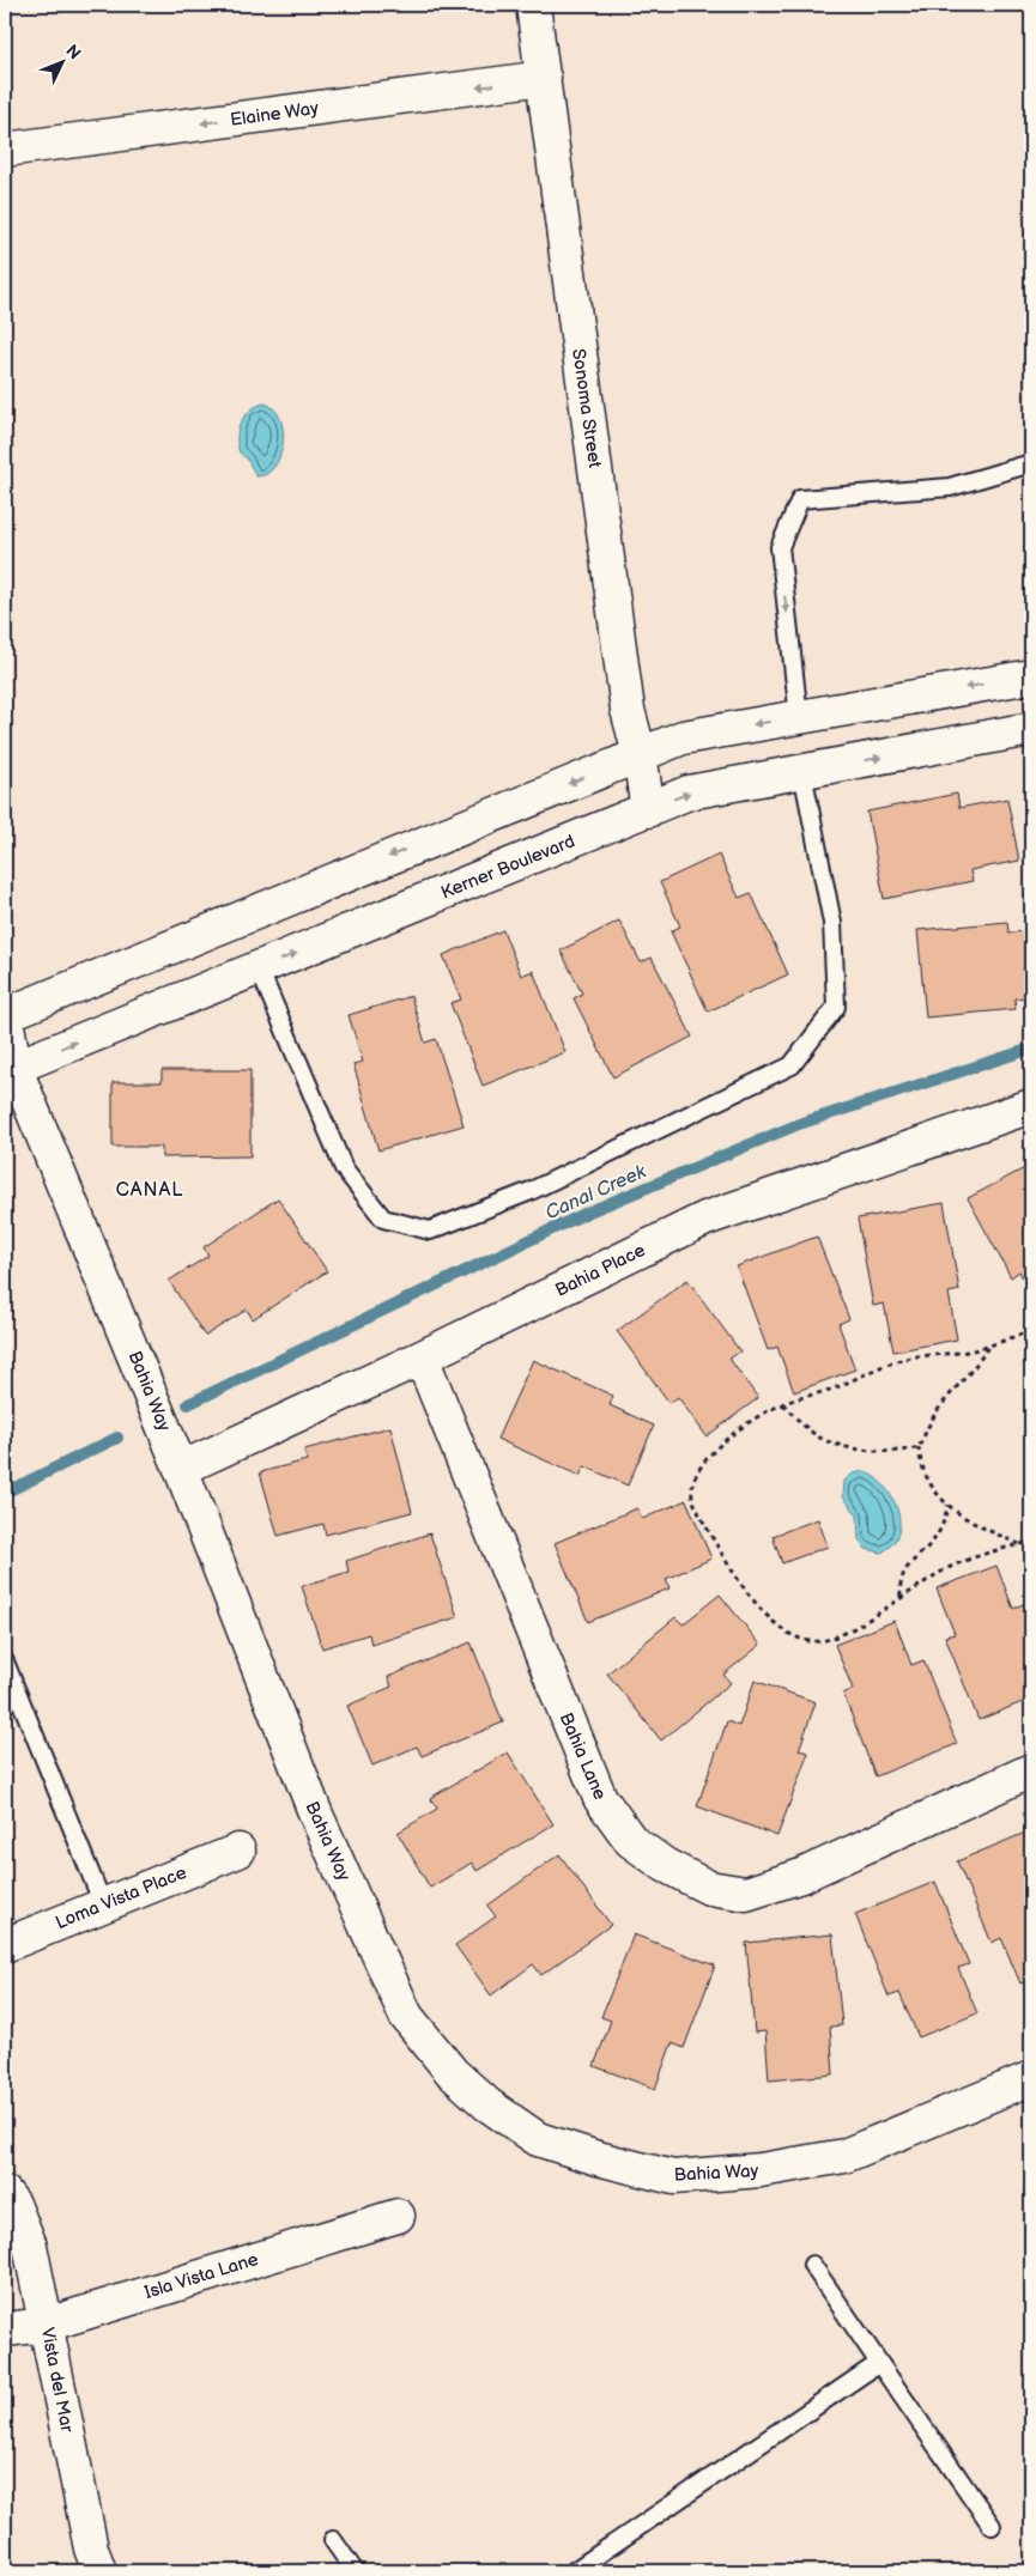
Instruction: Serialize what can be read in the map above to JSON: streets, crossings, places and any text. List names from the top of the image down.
{
  "streets": {
    "street": [
      "Elaine Way",
      "Sonoma Street",
      "Kerner Boulevard",
      "Bahia Place",
      "Bahia Way",
      "Bahia Lane",
      "Loma Vista Place",
      "Isla Vista Lane",
      "Vista del Mar"
    ]
  },
  "crossings": [
    ["Elaine Way", "Sonoma Street"],
    ["Sonoma Street", "Kerner Boulevard"],
    ["Kerner Boulevard", "Bahia Way"],
    ["Bahia Place", "Bahia Way"],
    ["Bahia Place", "Bahia Lane"],
    ["Isla Vista Lane", "Vista del Mar"]
  ],
  "one_way": ["Elaine Way"],
  "districts": ["CANAL"],
  "water": ["Canal Creek"],
  "north": "top right"
}
